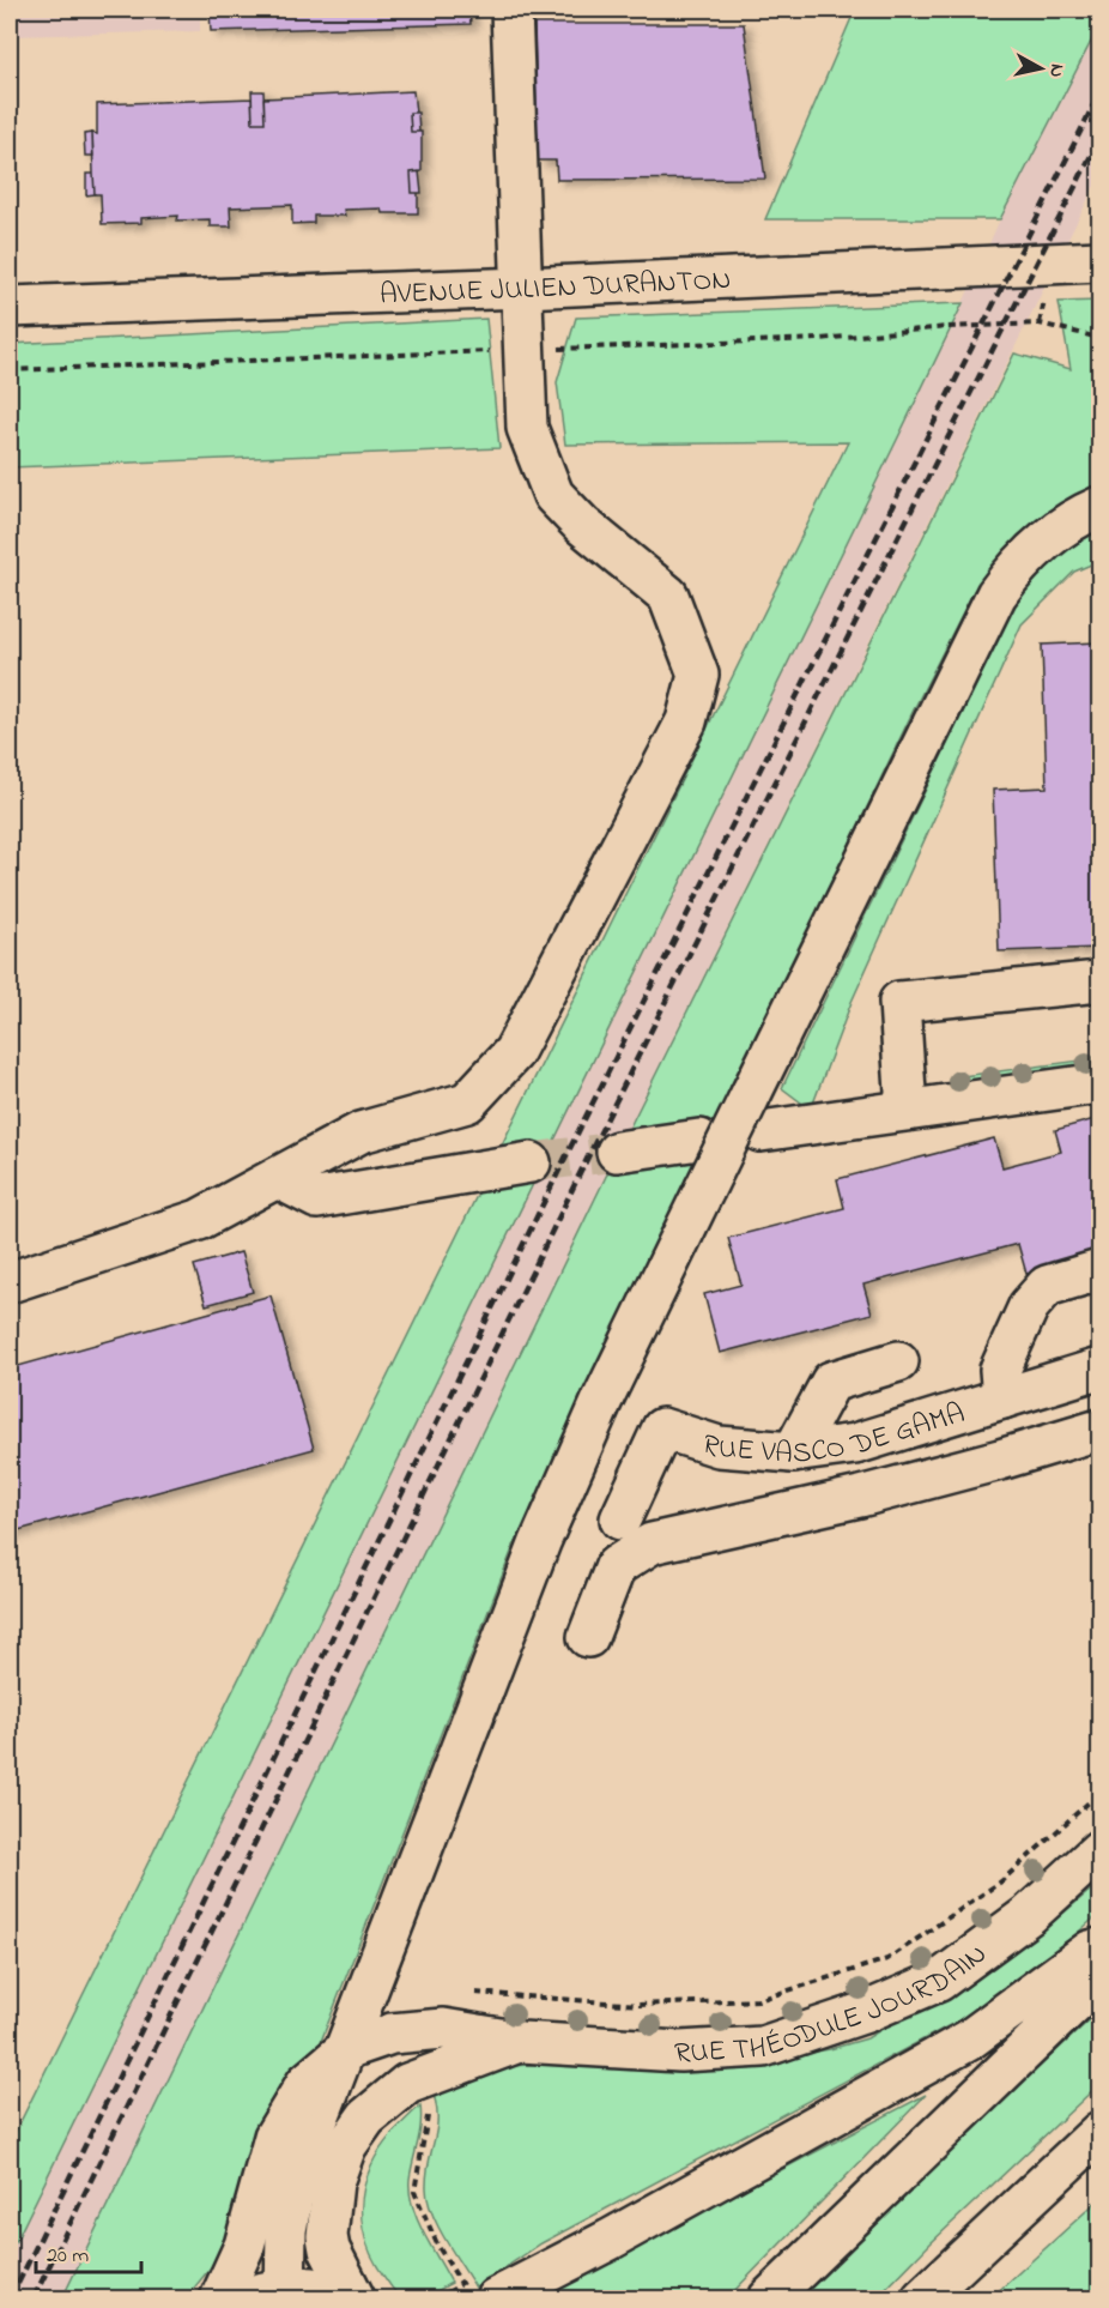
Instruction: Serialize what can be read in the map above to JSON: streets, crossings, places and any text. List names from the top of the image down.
{
  "streets": {
    "main road": ["AVENUE JULIEN DURANTON", "RUE VASCO DE GAMA", "RUE THÉODULE JOURDAIN"]
  },
  "scale_bar": "20 m",
  "north": "right"
}
